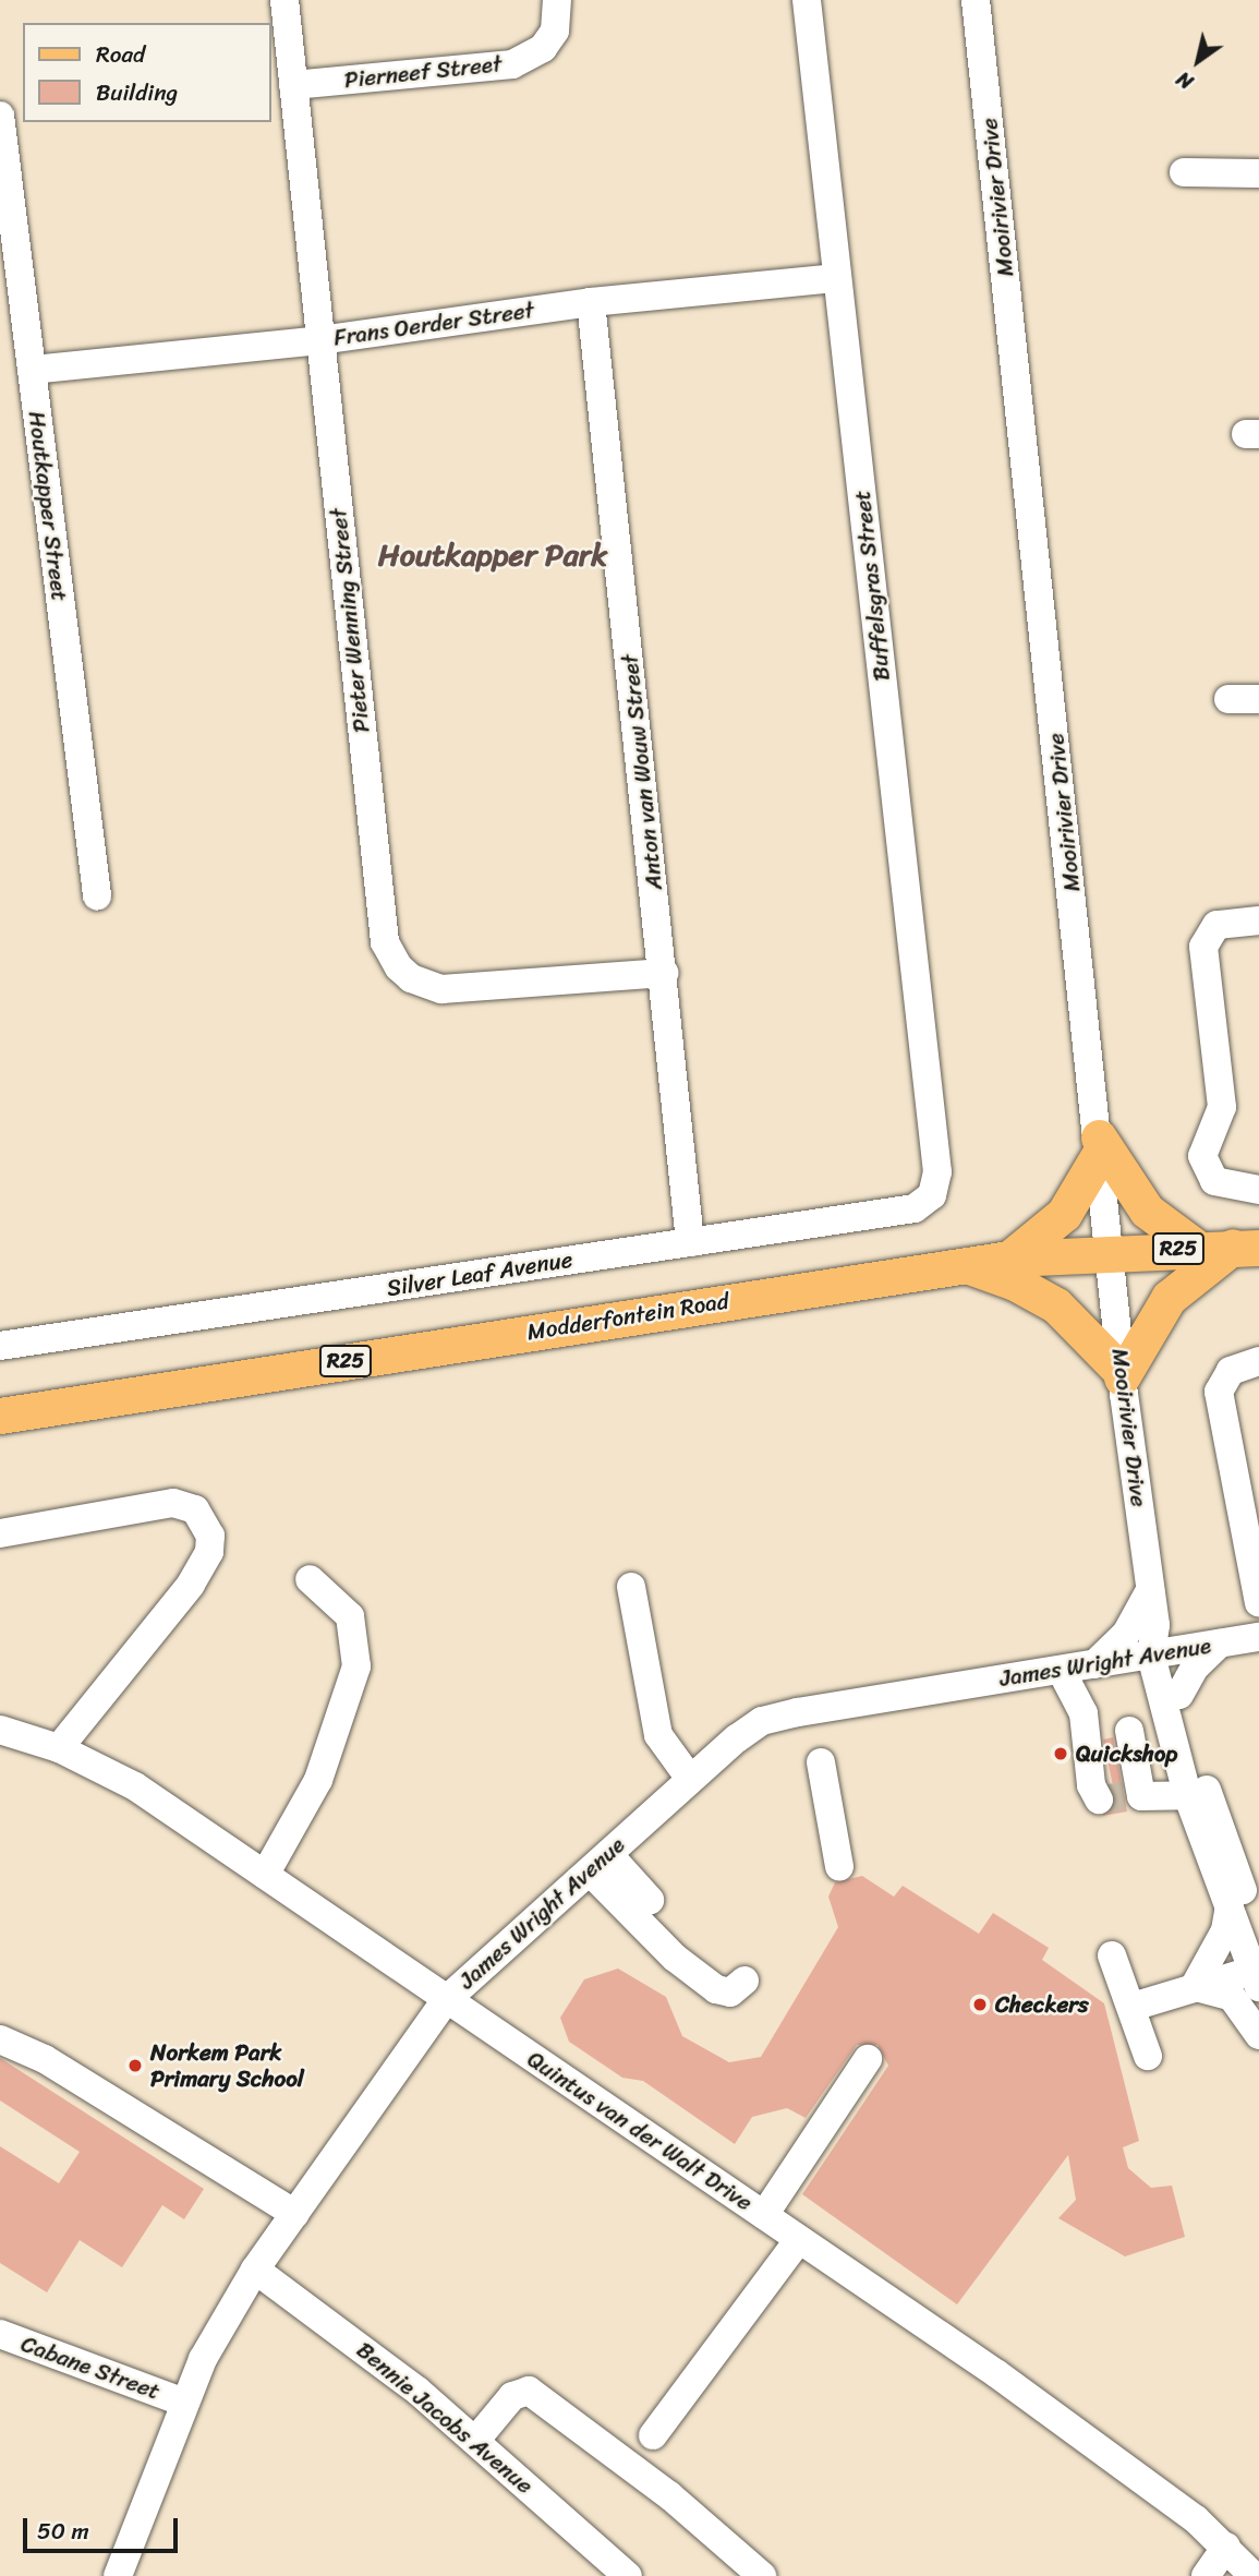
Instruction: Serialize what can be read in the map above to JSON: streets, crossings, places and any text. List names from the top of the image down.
{
  "streets": {
    "main road": ["R25", "Modderfontein Road"],
    "street": [
      "Pierneef Street",
      "Mooirivier Drive",
      "Frans Oerder Street",
      "Houtkapper Street",
      "Buffelsgras Street",
      "Pieter Wenning Street",
      "Anton van Wouw Street",
      "Silver Leaf Avenue",
      "James Wright Avenue",
      "Quintus van der Walt Drive",
      "Cabane Street",
      "Bennie Jacobs Avenue"
    ]
  },
  "crossings": [
    ["Pierneef Street", "Pieter Wenning Street"],
    ["Mooirivier Drive", "Modderfontein Road"],
    ["Mooirivier Drive", "James Wright Avenue"],
    ["Frans Oerder Street", "Houtkapper Street"],
    ["Frans Oerder Street", "Buffelsgras Street"],
    ["Frans Oerder Street", "Pieter Wenning Street"],
    ["Frans Oerder Street", "Anton van Wouw Street"],
    ["Buffelsgras Street", "Silver Leaf Avenue"],
    ["Pieter Wenning Street", "Anton van Wouw Street"],
    ["Anton van Wouw Street", "Silver Leaf Avenue"],
    ["James Wright Avenue", "Quintus van der Walt Drive"],
    ["James Wright Avenue", "Cabane Street"],
    ["James Wright Avenue", "Bennie Jacobs Avenue"]
  ],
  "districts": ["Houtkapper Park"],
  "places": ["Quickshop", "Checkers", "Norkem Park Primary School"],
  "legend": ["Road", "Building"],
  "scale_bar": "50 m",
  "north": "bottom left"
}
